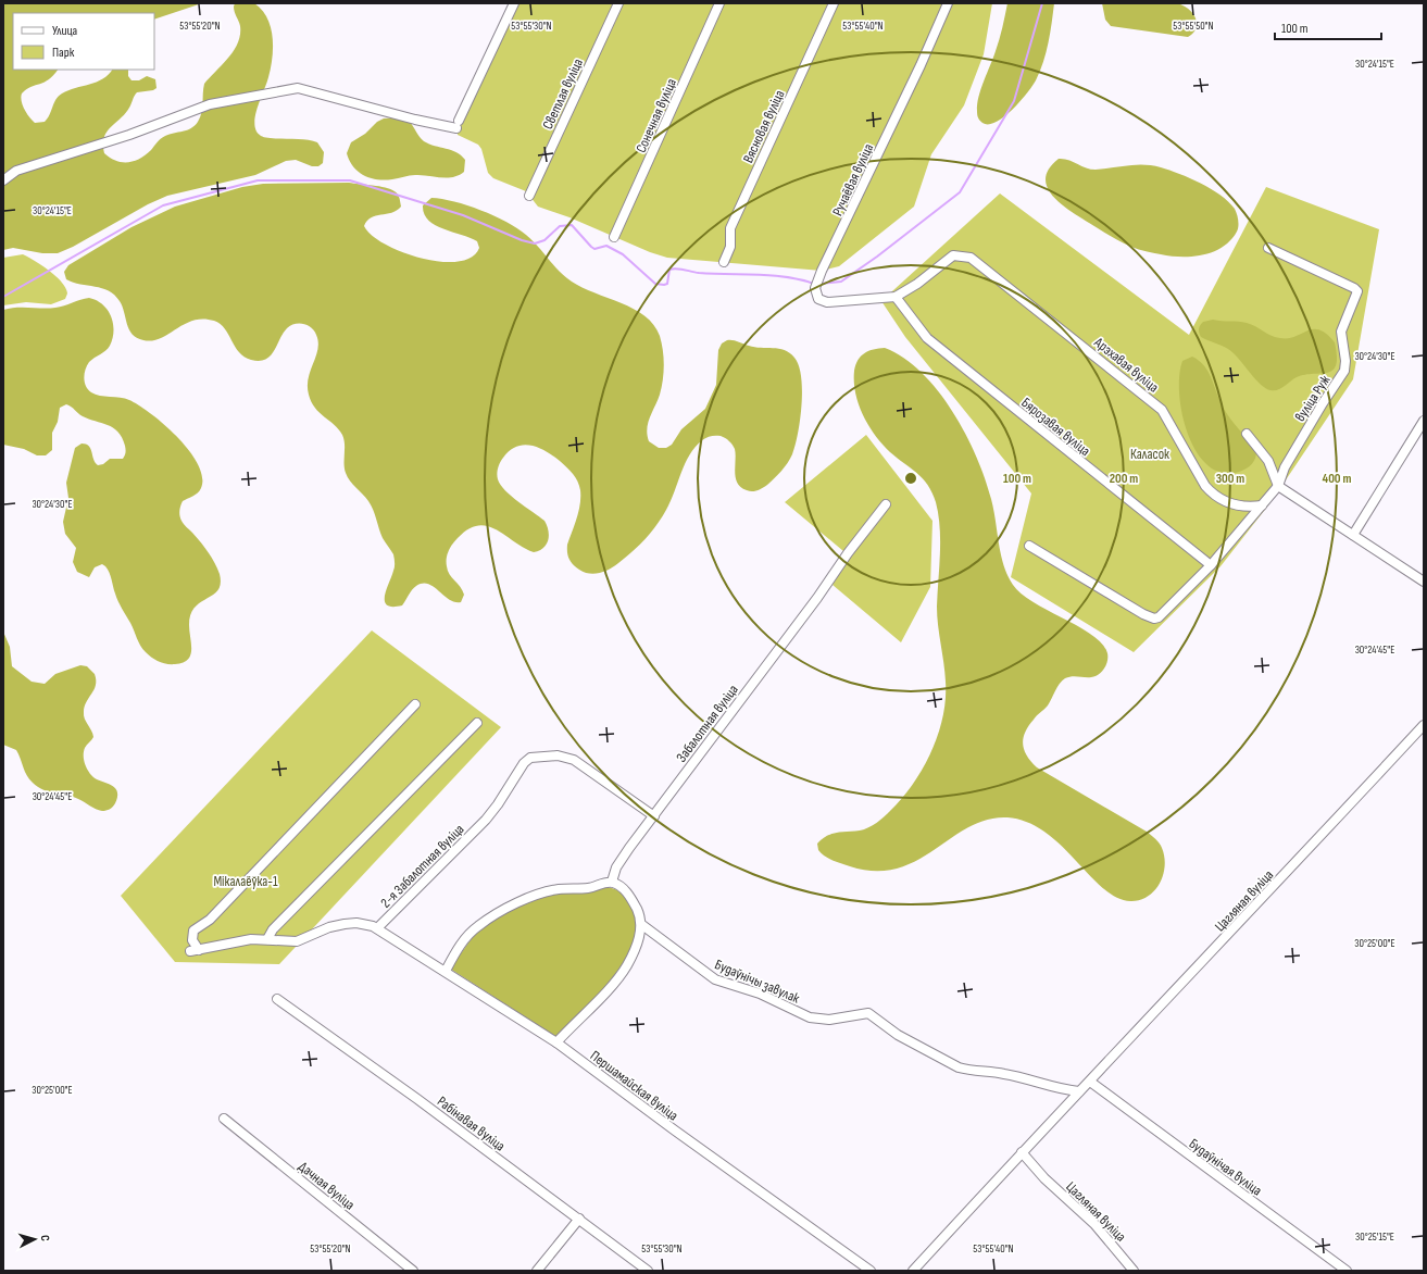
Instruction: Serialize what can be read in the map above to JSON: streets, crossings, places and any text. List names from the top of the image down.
{
  "streets": {
    "street": [
      "Светлая вуліца",
      "Сонечная вуліца",
      "Вясновая вуліца",
      "Ручаёвая вуліца",
      "Арэхавая вуліца",
      "вуліца Руж",
      "Бярозавая вуліца",
      "Забалотная вуліца",
      "2-я Забалотная вуліца",
      "Цагляная вуліца",
      "Будаўнічы завулак",
      "Першамайская вуліца",
      "Рабінавая вуліца",
      "Будаўнічая вуліца",
      "Дачная вуліца"
    ]
  },
  "crossings": [
    ["Ручаёвая вуліца", "Арэхавая вуліца"],
    ["Ручаёвая вуліца", "Бярозавая вуліца"],
    ["Арэхавая вуліца", "Бярозавая вуліца"],
    ["Забалотная вуліца", "2-я Забалотная вуліца"],
    ["2-я Забалотная вуліца", "Першамайская вуліца"],
    ["Цагляная вуліца", "Будаўнічы завулак"],
    ["Цагляная вуліца", "Будаўнічая вуліца"]
  ],
  "parks": ["Каласок", "Мікалаёўка-1"],
  "legend": ["Улица", "Парк"],
  "scale_bar": "100 m",
  "north": "right",
  "coordinates": [
    "53°55'20\"N",
    "53°55'30\"N",
    "53°55'40\"N",
    "53°55'50\"N",
    "30°24'15\"E",
    "30°24'30\"E",
    "30°24'45\"E",
    "30°25'00\"E",
    "30°25'15\"E"
  ],
  "rings": [
    "100 m",
    "200 m",
    "300 m",
    "400 m"
  ]
}
